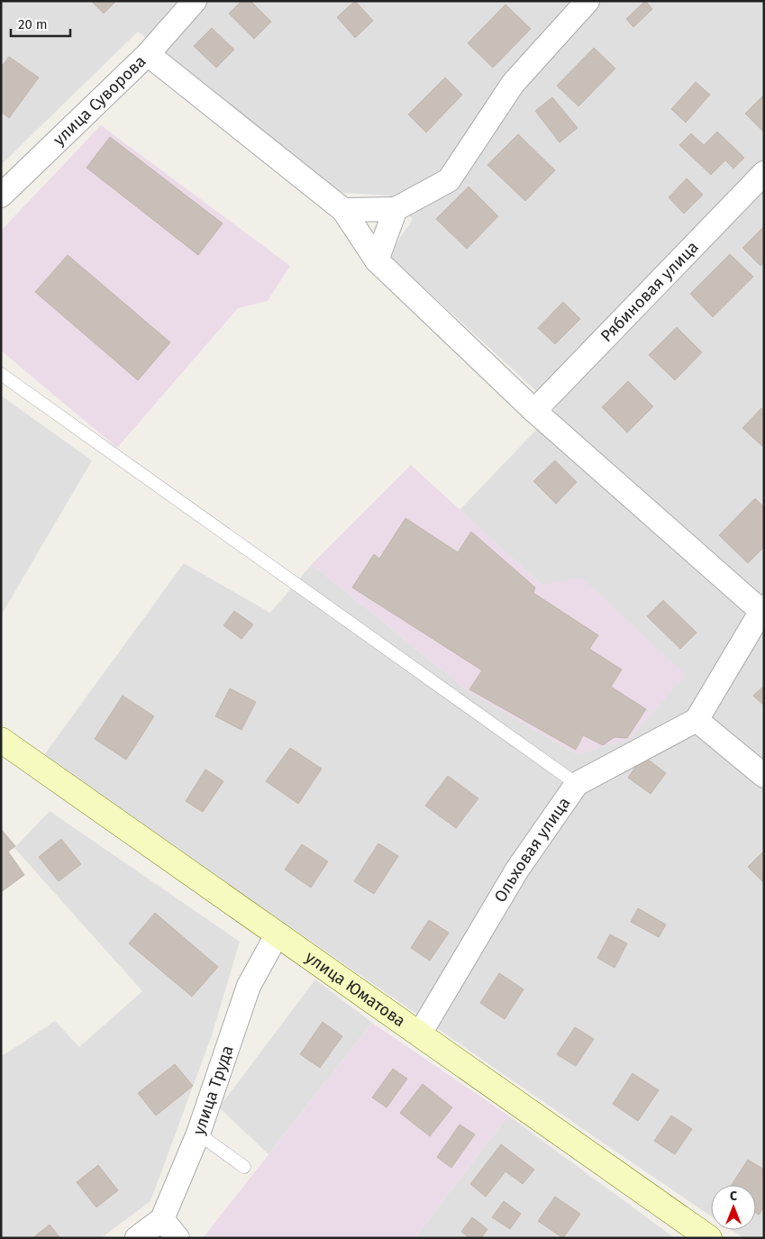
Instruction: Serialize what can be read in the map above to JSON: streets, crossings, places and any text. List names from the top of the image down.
{
  "streets": {
    "main road": ["улица Юматова"],
    "street": [
      "улица Суворова",
      "Рябиновая улица",
      "Ольховая улица",
      "улица Труда"
    ]
  },
  "crossings": [
    ["Ольховая улица", "улица Юматова"],
    ["улица Юматова", "улица Труда"]
  ],
  "scale_bar": "20 m",
  "north": "top"
}
